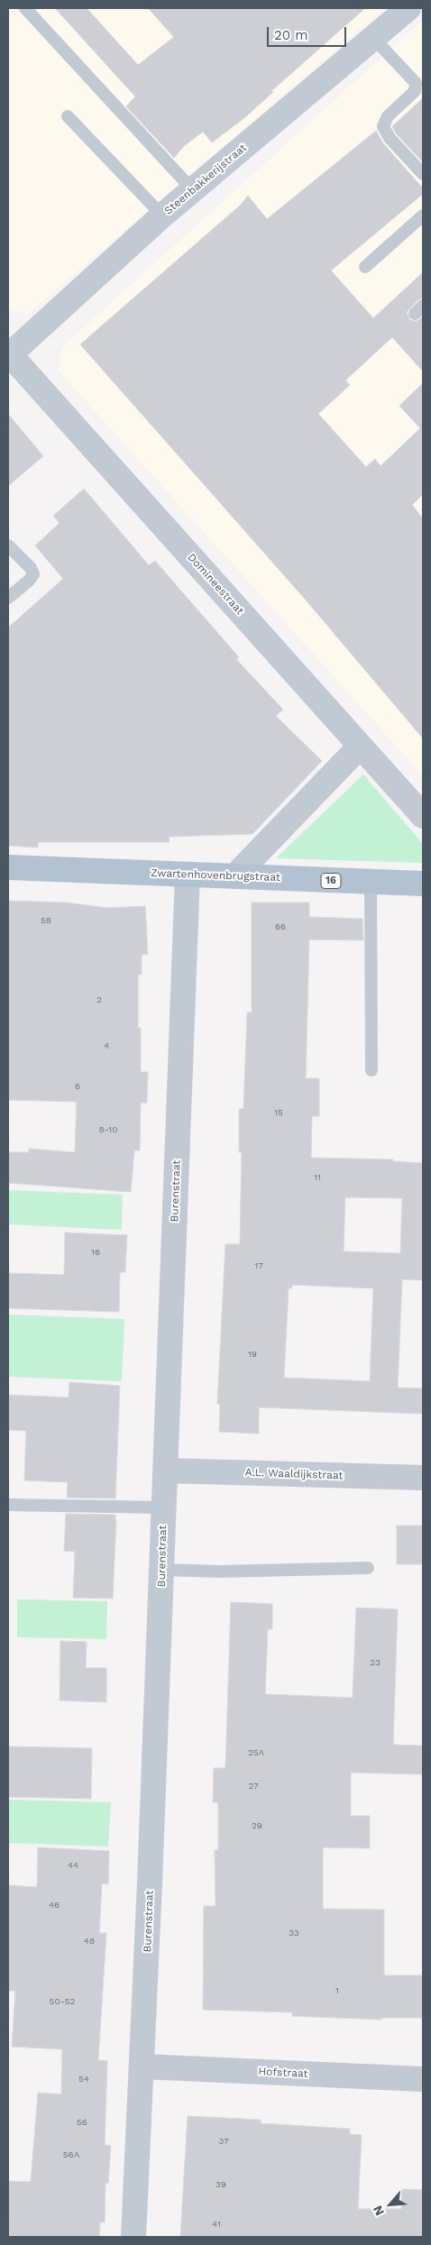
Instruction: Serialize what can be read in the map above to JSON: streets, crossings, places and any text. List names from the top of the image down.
{
  "streets": {
    "main road": ["Zwartenhovenbrugstraat", "16"],
    "street": [
      "Steenbakkerijstraat",
      "Domineestraat",
      "Burenstraat",
      "A.L. Waaldijkstraat",
      "Hofstraat"
    ]
  },
  "crossings": [
    ["Steenbakkerijstraat", "Domineestraat"],
    ["Zwartenhovenbrugstraat", "Burenstraat"],
    ["Burenstraat", "A.L. Waaldijkstraat"],
    ["Burenstraat", "Hofstraat"]
  ],
  "house_numbers": [
    "58",
    "66",
    "2",
    "4",
    "6",
    "15",
    "8-10",
    "11",
    "16",
    "17",
    "19",
    "23",
    "25A",
    "27",
    "29",
    "44",
    "46",
    "33",
    "48",
    "1",
    "50-52",
    "54",
    "56",
    "37",
    "56A",
    "39",
    "41"
  ],
  "scale_bar": "20 m",
  "north": "bottom left"
}
